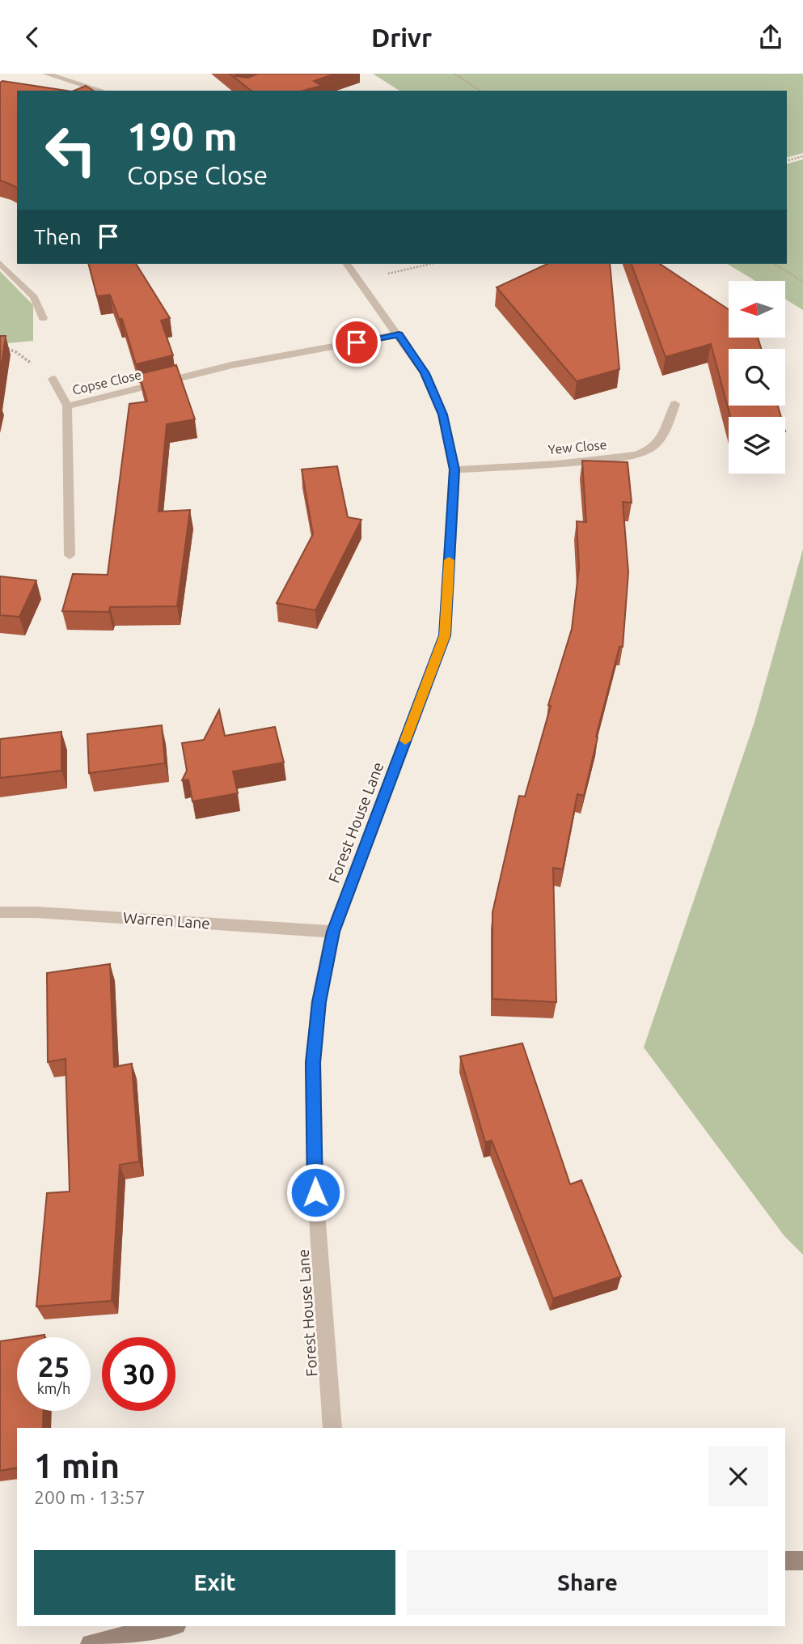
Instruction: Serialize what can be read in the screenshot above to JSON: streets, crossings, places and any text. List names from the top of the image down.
{
  "streets": {
    "street": [
      "Copse Close",
      "Yew Close",
      "Forest House Lane",
      "Warren Lane"
    ]
  },
  "crossings": [
    ["Copse Close", "Forest House Lane"],
    ["Yew Close", "Forest House Lane"],
    ["Forest House Lane", "Warren Lane"]
  ],
  "north": "left",
  "page": {
    "header": "Drivr",
    "turn": ["190 m", "Copse Close"],
    "then": "Then",
    "speed": "25 km/h",
    "limit": "30",
    "heading": ["1 min", "200 m · 13:57"],
    "buttons": ["Exit", "Share"]
  }
}
